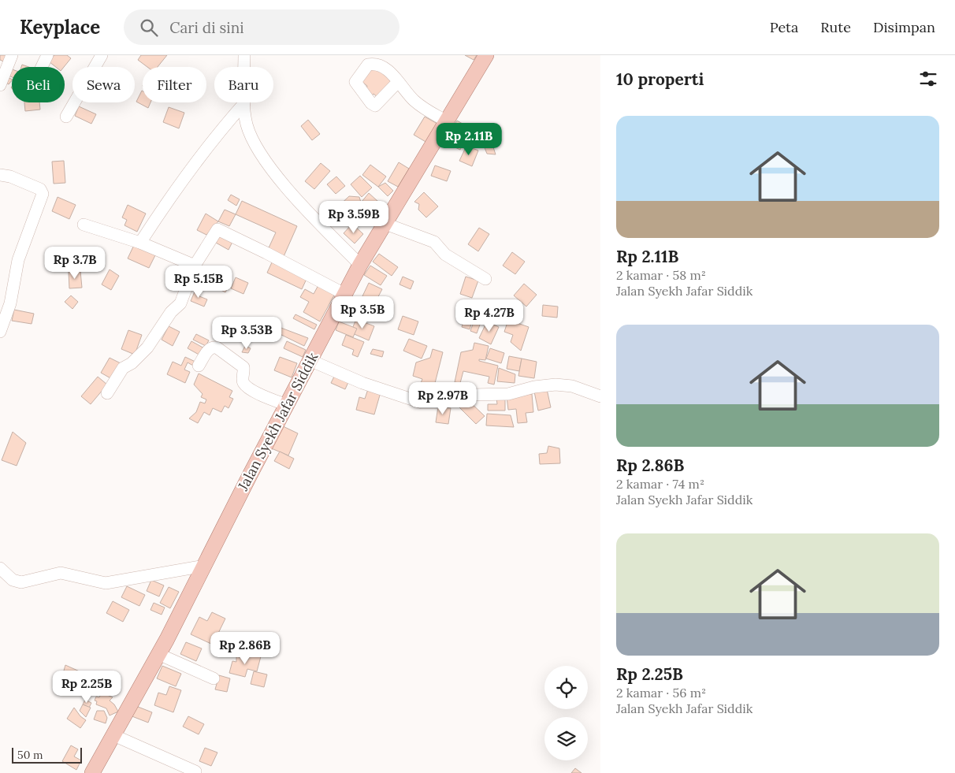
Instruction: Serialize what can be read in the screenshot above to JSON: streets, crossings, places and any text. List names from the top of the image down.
{
  "streets": {
    "main road": ["Jalan Syekh Jafar Siddik"]
  },
  "scale_bar": "50 m",
  "page": {
    "header": "Keyplace",
    "search": "Cari di sini",
    "nav": ["Peta", "Rute", "Disimpan"],
    "heading": "10 properti",
    "chip": [
      "Beli",
      "Sewa",
      "Filter",
      "Baru"
    ],
    "list": [
      {
        "name": "Rp 2.11B",
        "note": "2 kamar · 58 m² · Jalan Syekh Jafar Siddik"
      },
      {
        "name": "Rp 2.86B",
        "note": "2 kamar · 74 m² · Jalan Syekh Jafar Siddik"
      },
      {
        "name": "Rp 2.25B",
        "note": "2 kamar · 56 m² · Jalan Syekh Jafar Siddik"
      }
    ],
    "price": [
      "Rp 2.11B",
      "Rp 3.59B",
      "Rp 3.7B",
      "Rp 5.15B",
      "Rp 3.5B",
      "Rp 4.27B",
      "Rp 3.53B",
      "Rp 2.97B",
      "Rp 2.86B",
      "Rp 2.25B"
    ],
    "scale": "50 m"
  }
}
